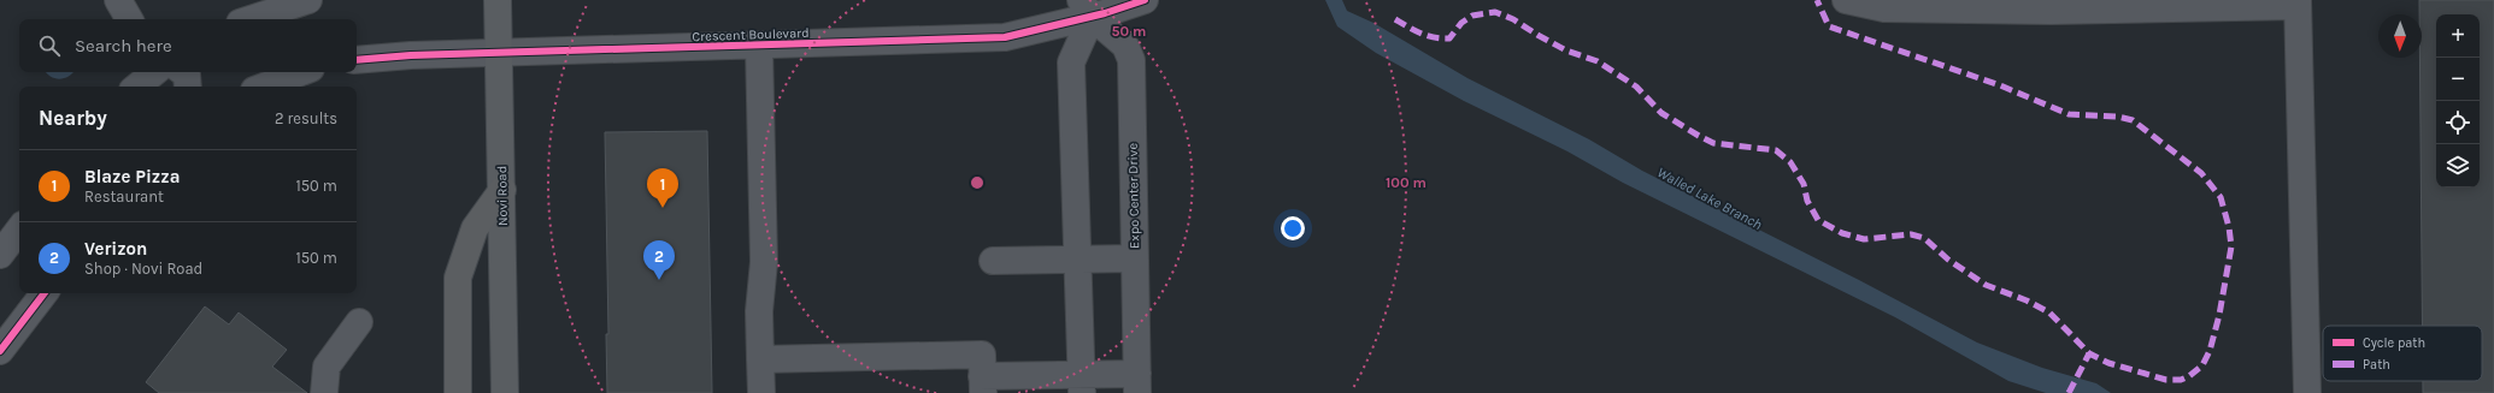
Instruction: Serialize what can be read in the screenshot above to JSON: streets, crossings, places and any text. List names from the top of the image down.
{
  "streets": {
    "main road": ["Novi Road"],
    "street": ["Crescent Boulevard", "Expo Center Drive"]
  },
  "crossings": [
    ["Crescent Boulevard", "Novi Road"],
    ["Crescent Boulevard", "Expo Center Drive"]
  ],
  "water": ["Walled Lake Branch"],
  "legend": ["Cycle path", "Path"],
  "north": "bottom",
  "page": {
    "map_buttons": ["+", "−"],
    "search": "Search here",
    "heading": ["Nearby", "2 results"],
    "list": [
      {
        "mark": "1",
        "name": "Blaze Pizza",
        "note": "Restaurant",
        "value": "150 m"
      },
      {
        "mark": "2",
        "name": "Verizon",
        "note": "Shop · Novi Road",
        "value": "150 m"
      }
    ],
    "pins": ["1", "2"]
  },
  "rings": ["50 m", "100 m"]
}
